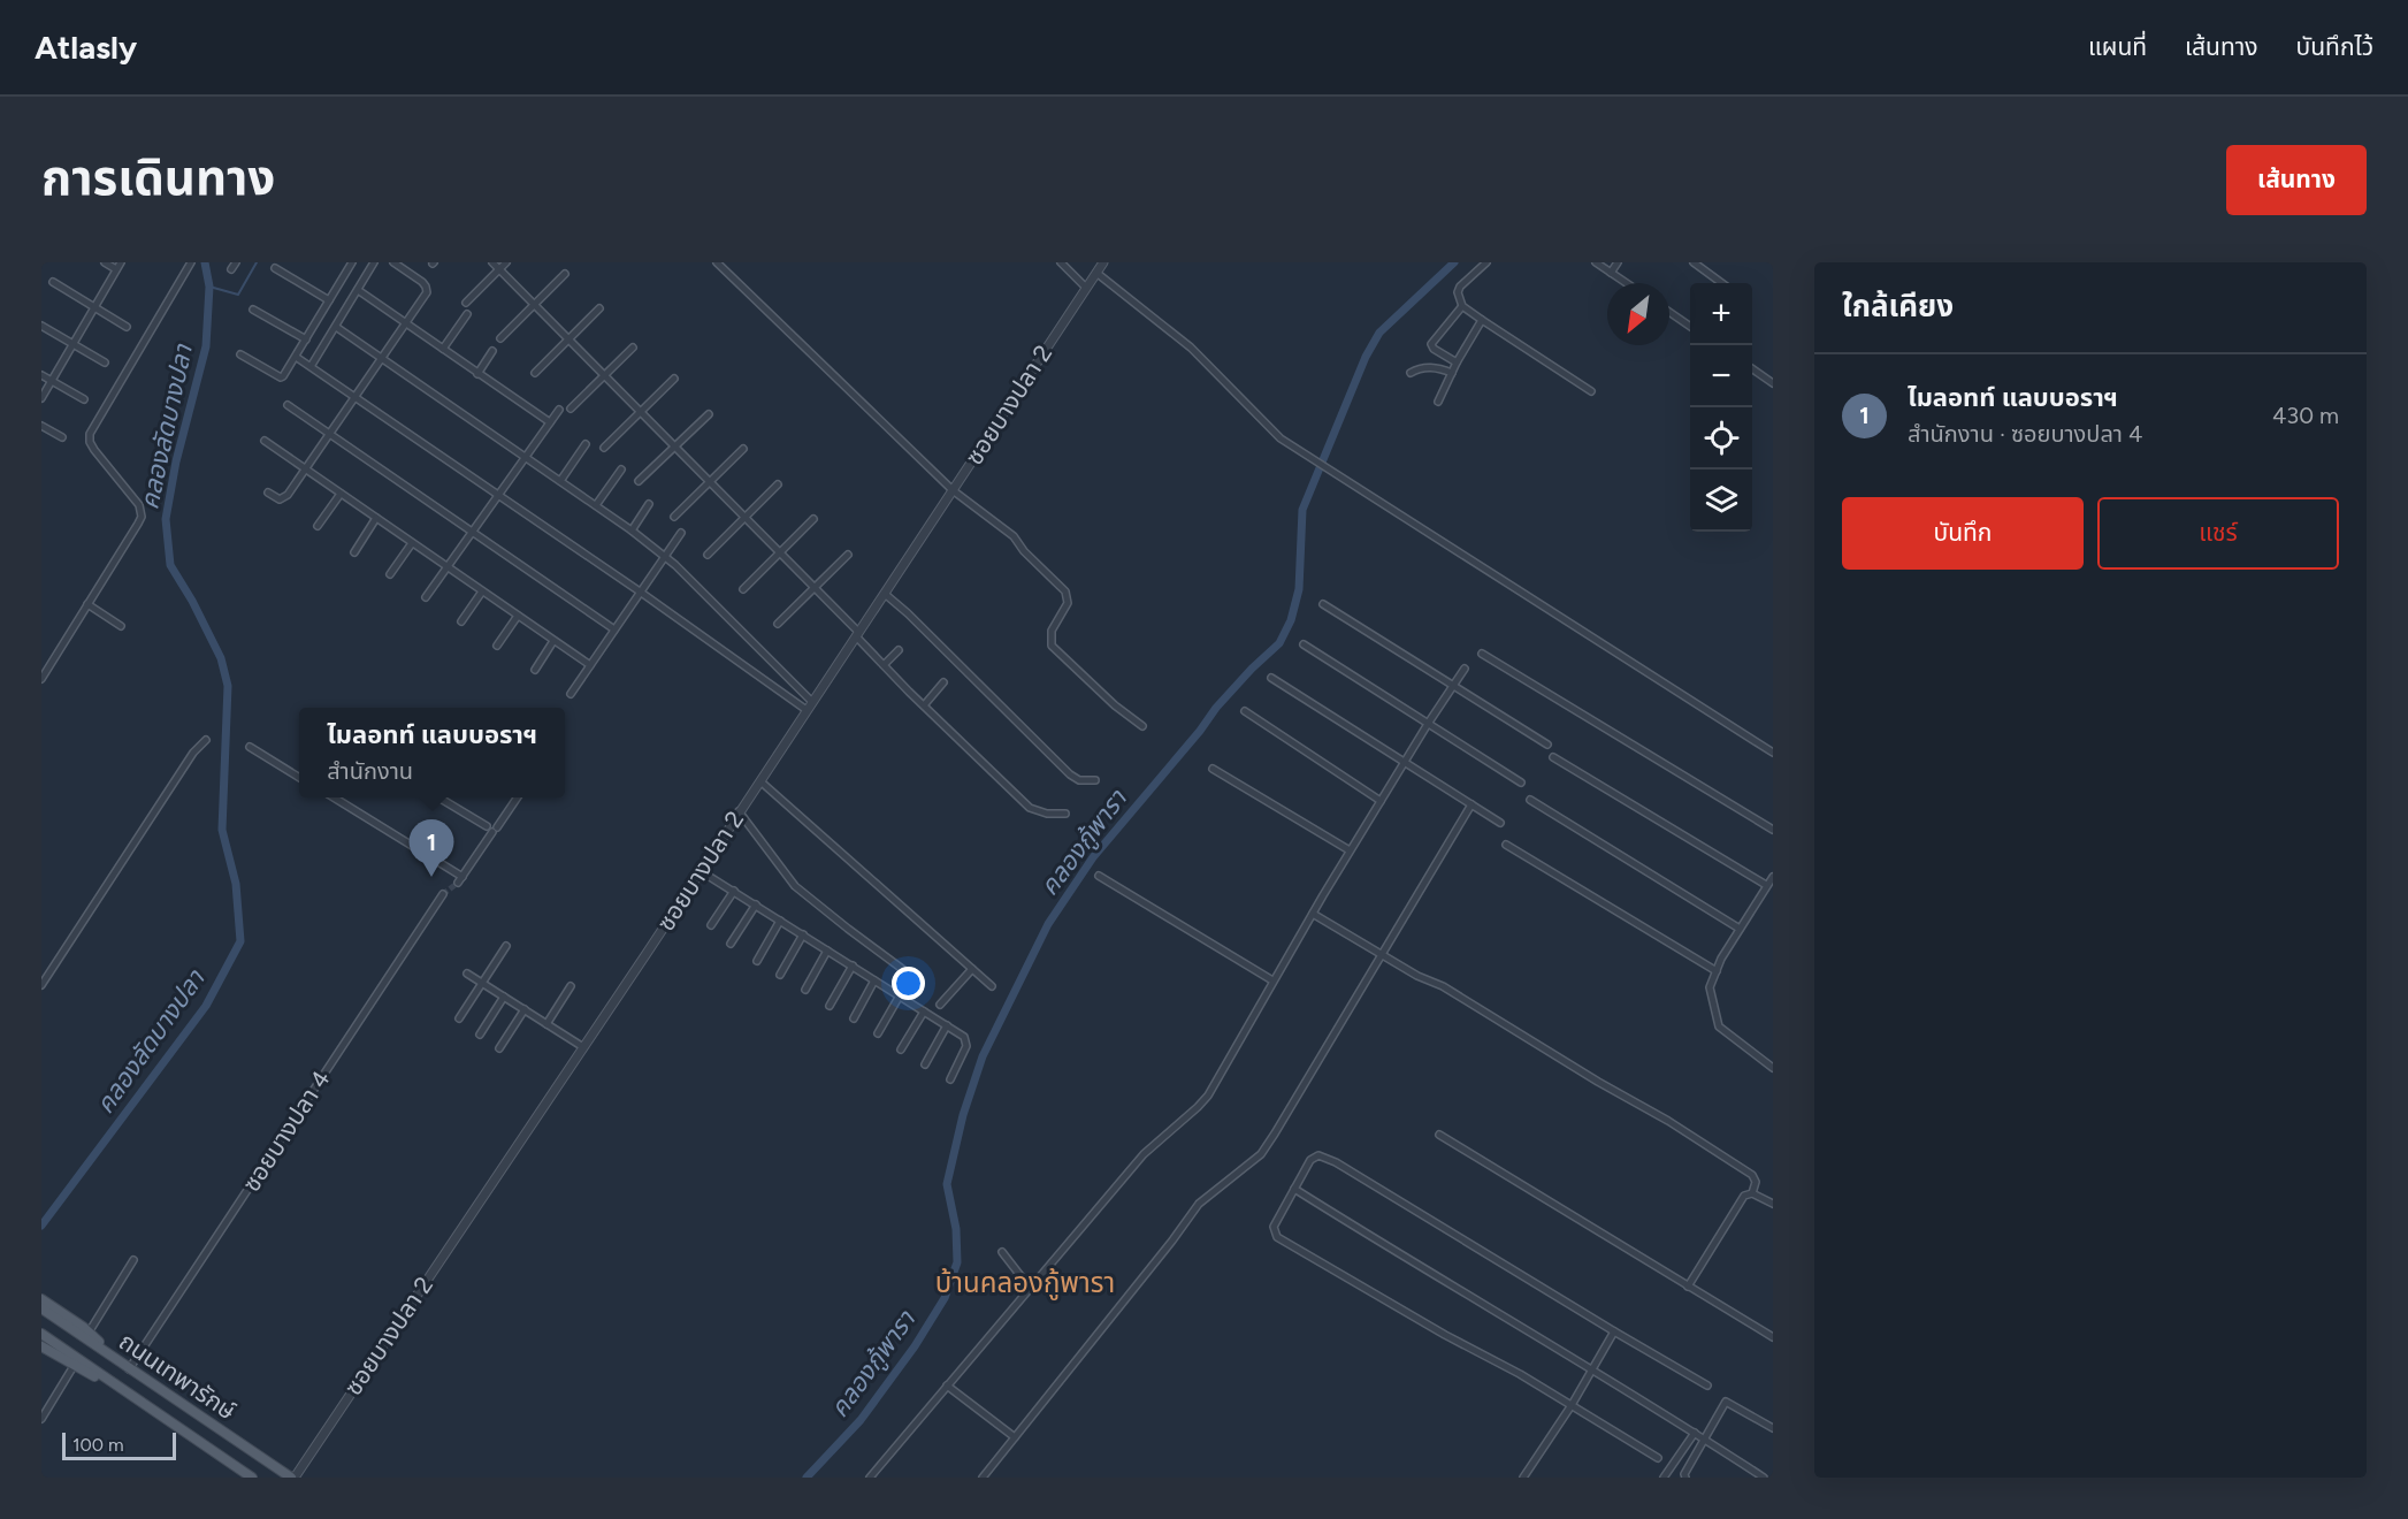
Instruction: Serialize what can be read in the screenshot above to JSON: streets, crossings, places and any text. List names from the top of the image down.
{
  "streets": {
    "main road": ["ถนนเทพารักษ์"],
    "street": ["ซอยบางปลา 2", "ซอยบางปลา 4"]
  },
  "crossings": [
    ["ซอยบางปลา 2", "ถนนเทพารักษ์"],
    ["ซอยบางปลา 4", "ถนนเทพารักษ์"]
  ],
  "districts": ["บ้านคลองกู้พารา"],
  "water": ["คลองลัดบางปลา", "คลองกู้พารา"],
  "scale_bar": "100 m",
  "north": "bottom left",
  "page": {
    "header": "Atlasly",
    "nav": ["แผนที่", "เส้นทาง", "บันทึกไว้"],
    "title": "การเดินทาง",
    "buttons": [
      "เส้นทาง",
      ["บันทึก", "แชร์"]
    ],
    "heading": "ใกล้เคียง",
    "map_buttons": ["+", "−"],
    "list": [
      {
        "mark": "1",
        "name": "ไมลอทท์ แลบบอราฯ",
        "note": "สำนักงาน · ซอยบางปลา 4",
        "value": "430 m"
      }
    ],
    "popup": ["ไมลอทท์ แลบบอราฯ", "สำนักงาน"],
    "pins": "1",
    "scale": "100 m"
  }
}
